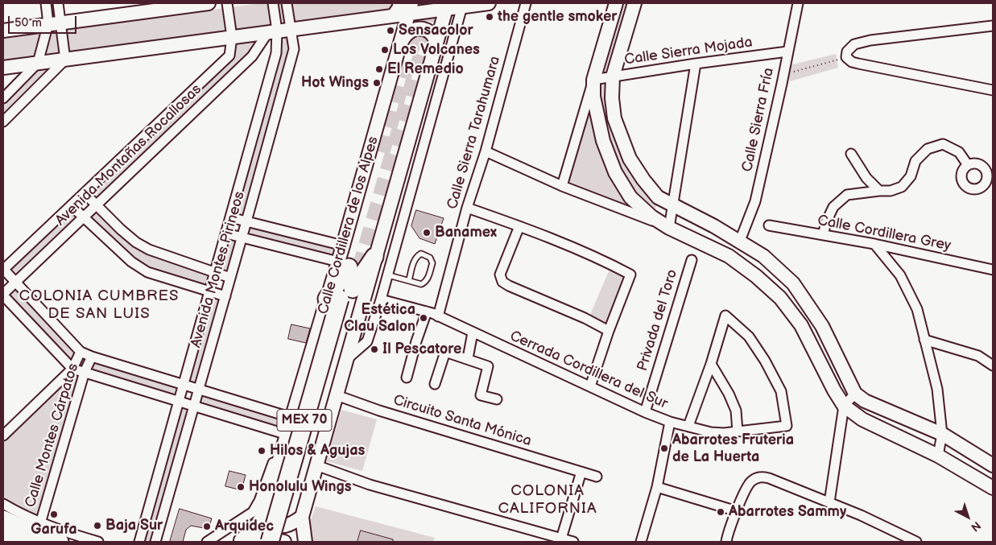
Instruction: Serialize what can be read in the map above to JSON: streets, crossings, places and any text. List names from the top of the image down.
{
  "streets": {
    "highway": ["Calle Cordillera de los Alpes", "MEX 70"],
    "street": [
      "Calle Sierra Mojada",
      "Calle Sierra Fría",
      "Calle Sierra Tarahumara",
      "Avenida Montañas Rocallosas",
      "Calle Cordillera Grey",
      "Avenida Montes Pirineos",
      "Privada del Toro",
      "Cerrada Cordillera del Sur",
      "Circuito Santa Mónica",
      "Calle Montes Cárpatos"
    ]
  },
  "crossings": [
    ["Calle Sierra Mojada", "Calle Sierra Fría"],
    ["Calle Sierra Tarahumara", "Cerrada Cordillera del Sur"],
    ["Avenida Montañas Rocallosas", "Avenida Montes Pirineos"],
    ["Privada del Toro", "Cerrada Cordillera del Sur"]
  ],
  "districts": ["COLONIA CUMBRES DE SAN LUIS", "COLONIA CALIFORNIA"],
  "places": [
    "the gentle smoker",
    "Sensacolor",
    "Los Volcanes",
    "El Remedio",
    "Hot Wings",
    "Banamex",
    "Estética Clau Salon",
    "Il Pescatore",
    "Abarrotes Fruteria de La Huerta",
    "Hilos & Agujas",
    "Honolulu Wings",
    "Abarrotes Sammy",
    "Garufa",
    "Baja Sur",
    "Arquidec"
  ],
  "scale_bar": "50 m",
  "north": "bottom right"
}
